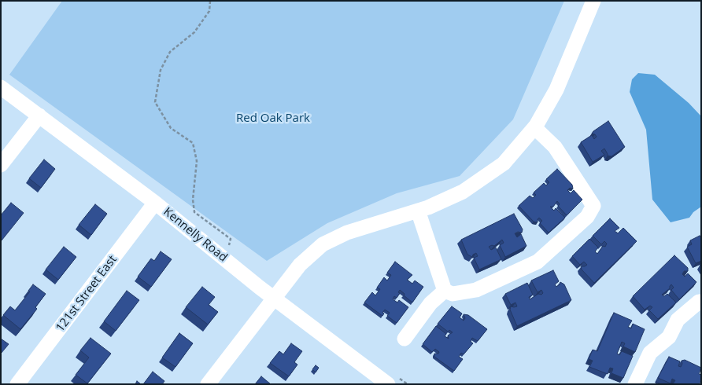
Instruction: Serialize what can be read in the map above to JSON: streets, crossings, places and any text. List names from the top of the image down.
{
  "streets": {
    "street": ["Kennelly Road", "121st Street East"]
  },
  "crossings": [
    ["Kennelly Road", "121st Street East"]
  ],
  "parks": ["Red Oak Park"]
}
